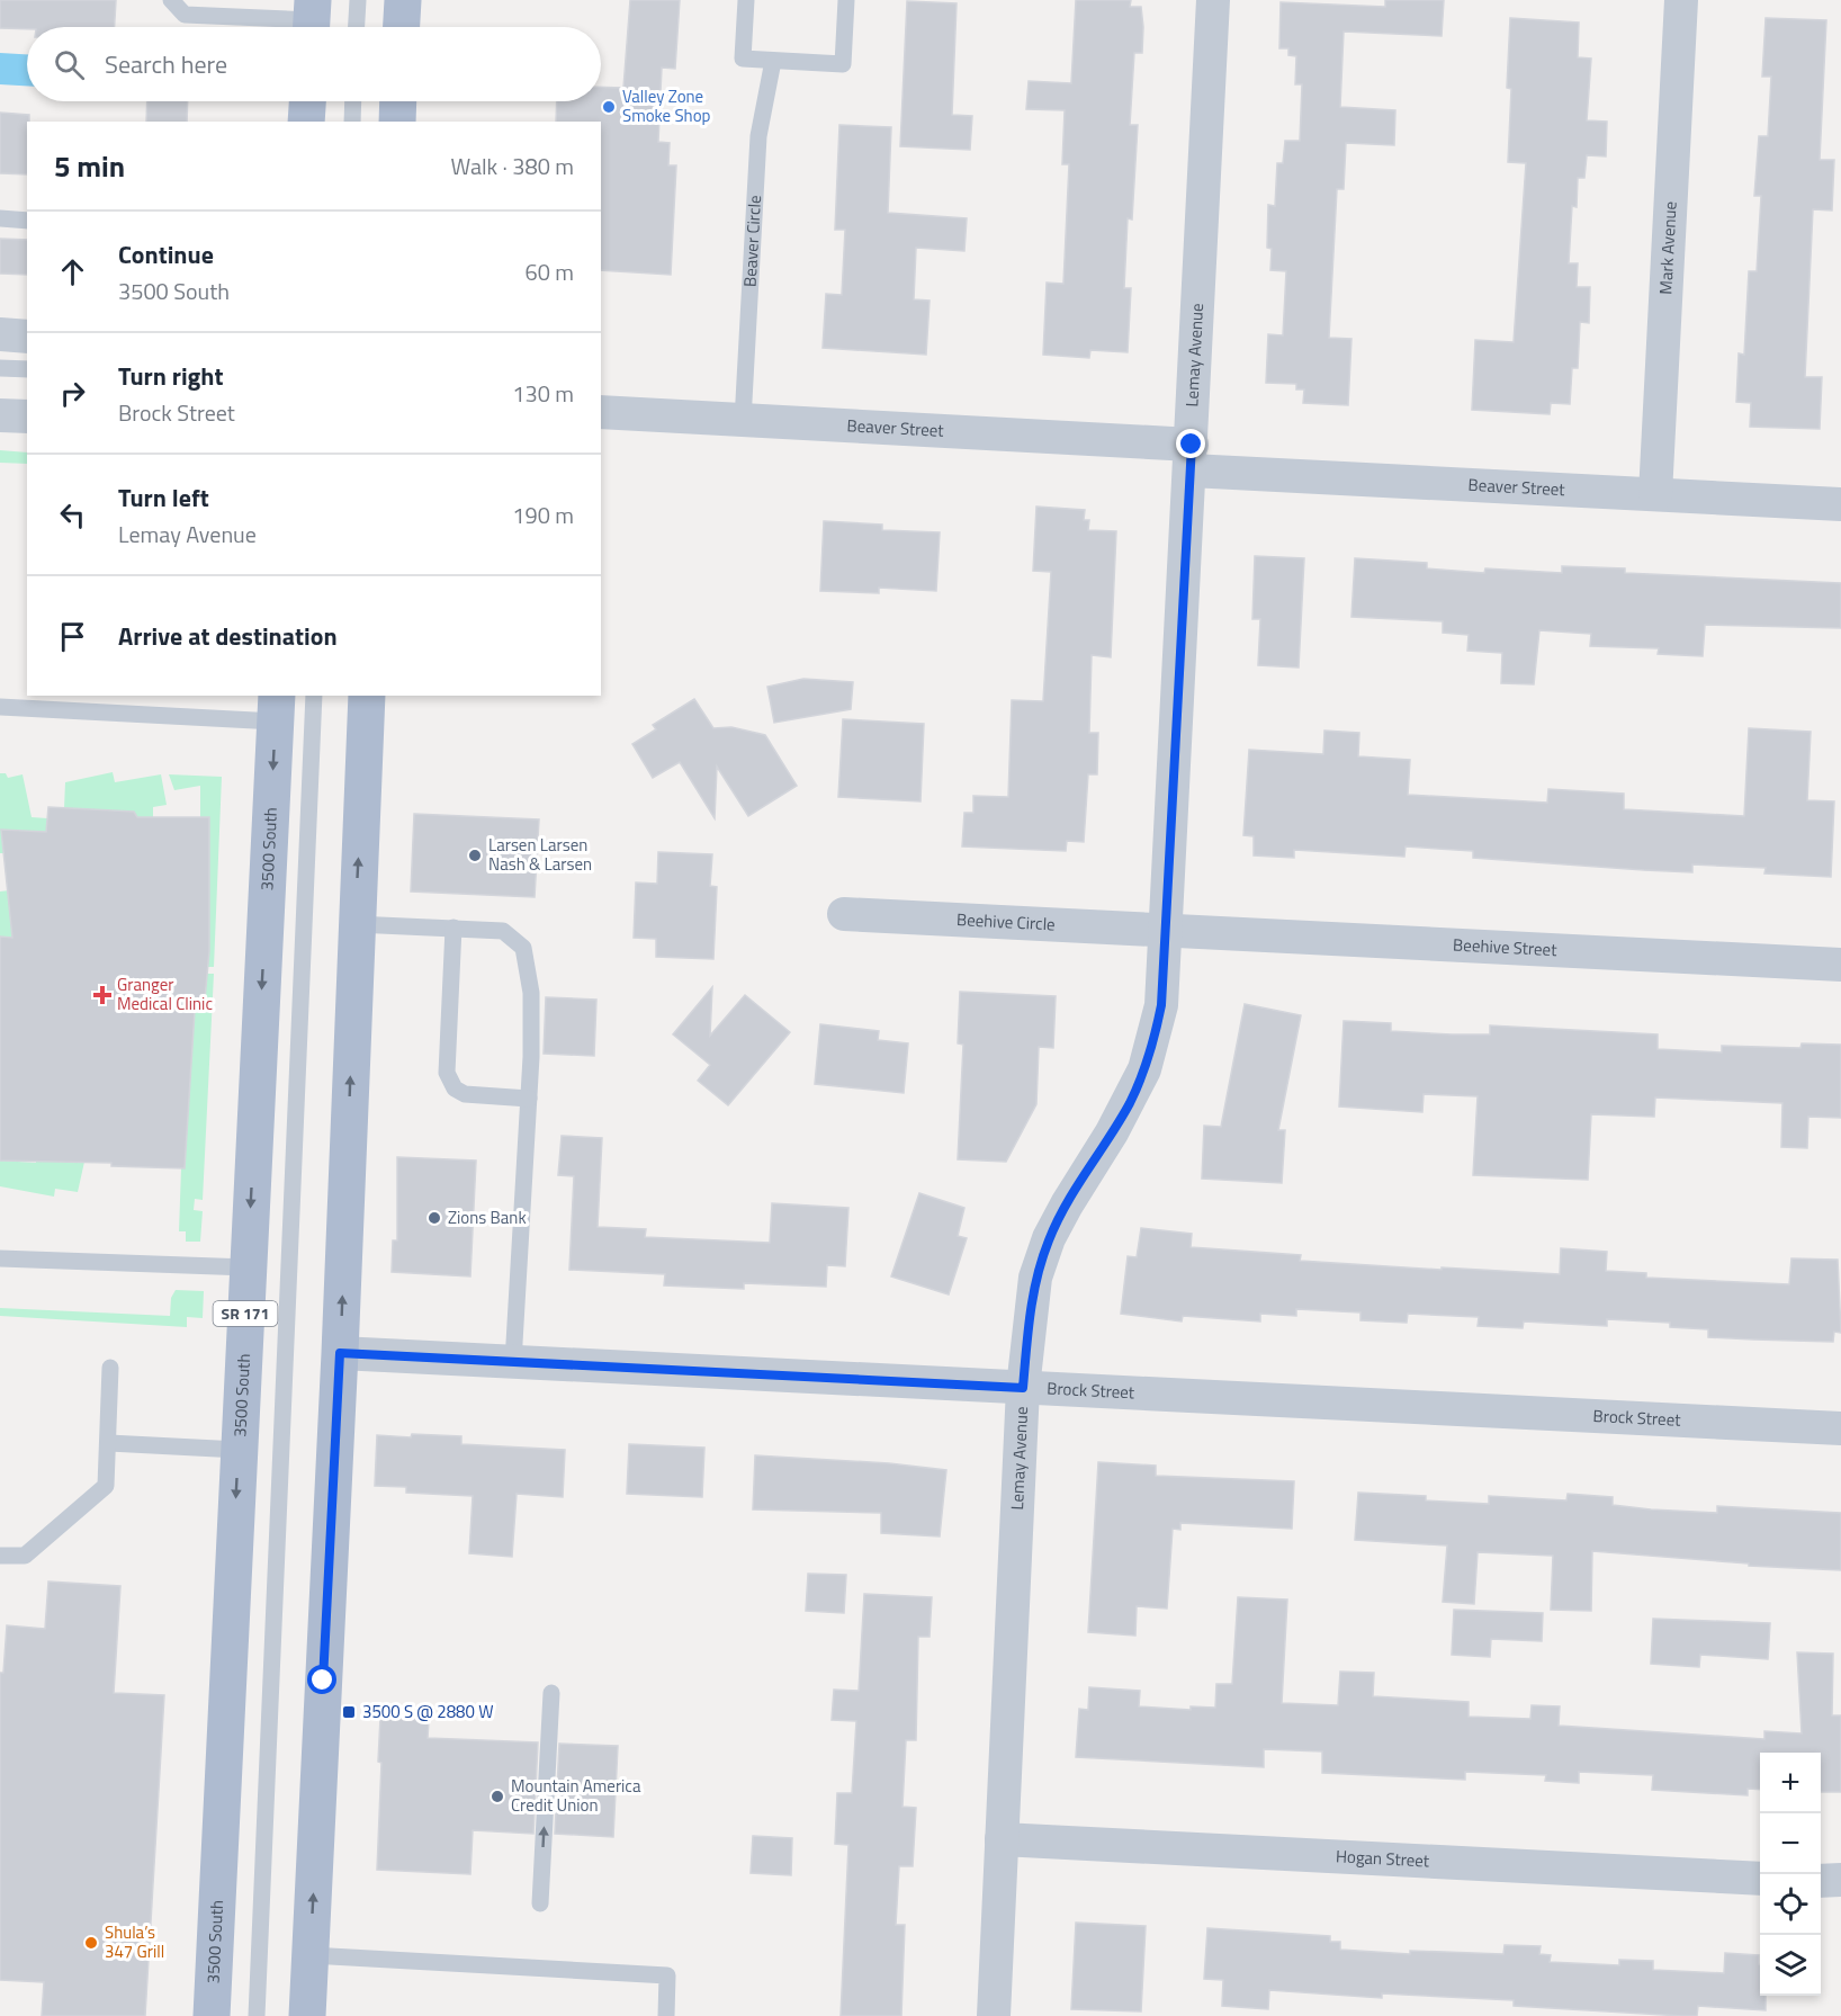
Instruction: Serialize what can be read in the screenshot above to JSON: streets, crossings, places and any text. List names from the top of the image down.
{
  "streets": {
    "main road": ["3500 South", "SR 171"],
    "street": [
      "Mark Avenue",
      "Lemay Avenue",
      "Beaver Street",
      "Beehive Circle",
      "Beehive Street",
      "Brock Street",
      "Hogan Street"
    ],
    "lane": ["Beaver Circle"]
  },
  "crossings": [
    ["Beaver Circle", "Beaver Street"],
    ["Mark Avenue", "Beaver Street"],
    ["Lemay Avenue", "Beaver Street"],
    ["Lemay Avenue", "Beehive Circle"],
    ["Lemay Avenue", "Beehive Street"],
    ["Lemay Avenue", "Brock Street"],
    ["Lemay Avenue", "Hogan Street"],
    ["Beehive Circle", "Beehive Street"]
  ],
  "places": {
    "other": [
      "Valley Zone Smoke Shop",
      "Larsen Larsen Nash & Larsen",
      "Zions Bank",
      "Mountain America Credit Union",
      "Shula’s 347 Grill"
    ],
    "health": ["Granger Medical Clinic"],
    "transit": ["3500 S @ 2880 W"]
  },
  "page": {
    "search": "Search here",
    "heading": ["5 min", "Walk · 380 m"],
    "list": [
      ["Continue", "3500 South", "60 m"],
      ["Turn right", "Brock Street", "130 m"],
      ["Turn left", "Lemay Avenue", "190 m"],
      "Arrive at destination"
    ],
    "map_buttons": ["+", "−"]
  }
}
